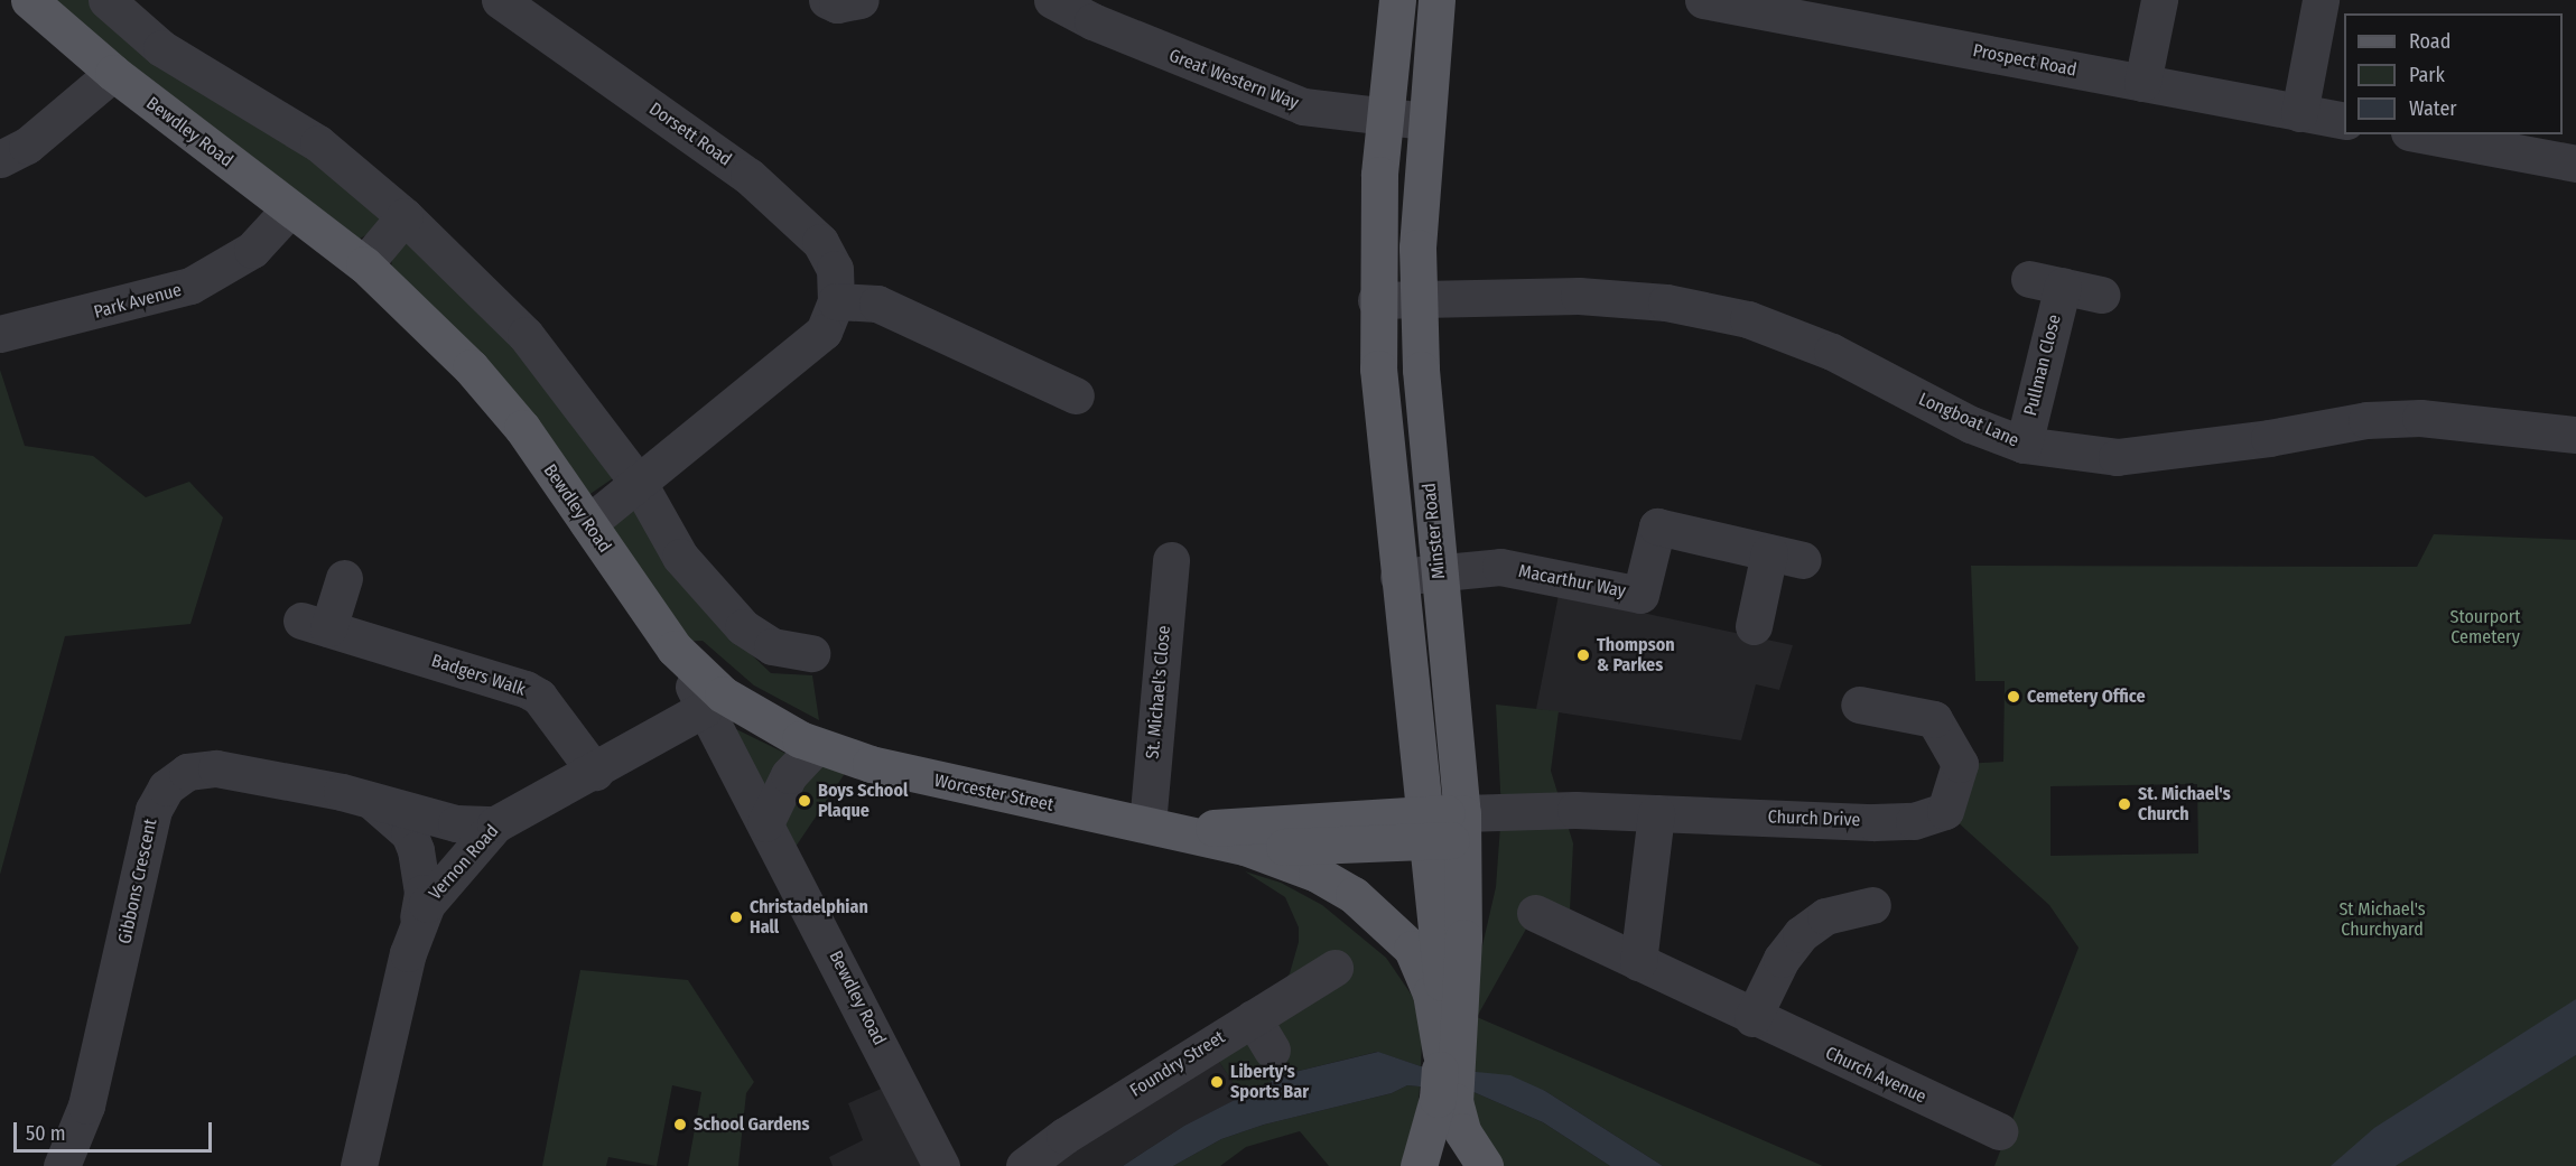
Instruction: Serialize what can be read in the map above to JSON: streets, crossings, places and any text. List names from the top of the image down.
{
  "streets": {
    "main road": ["Bewdley Road", "Minster Road", "Worcester Street"],
    "street": [
      "Prospect Road",
      "Great Western Way",
      "Dorsett Road",
      "Park Avenue",
      "Pullman Close",
      "Longboat Lane",
      "Macarthur Way",
      "Badgers Walk",
      "St. Michael's Close",
      "Church Drive",
      "Vernon Road",
      "Gibbons Crescent",
      "Foundry Street",
      "Church Avenue"
    ]
  },
  "crossings": [
    ["Great Western Way", "Minster Road"],
    ["Bewdley Road", "Dorsett Road"],
    ["Bewdley Road", "Park Avenue"],
    ["Bewdley Road", "Worcester Street"],
    ["Bewdley Road", "Vernon Road"],
    ["Pullman Close", "Longboat Lane"],
    ["Longboat Lane", "Minster Road"],
    ["Minster Road", "Macarthur Way"],
    ["Minster Road", "Worcester Street"],
    ["Minster Road", "Church Drive"],
    ["Badgers Walk", "Vernon Road"],
    ["St. Michael's Close", "Worcester Street"],
    ["Vernon Road", "Gibbons Crescent"]
  ],
  "parks": ["Stourport Cemetery", "St Michael's Churchyard"],
  "places": [
    "Thompson & Parkes",
    "Cemetery Office",
    "Boys School Plaque",
    "St. Michael's Church",
    "Christadelphian Hall",
    "Liberty's Sports Bar",
    "School Gardens"
  ],
  "legend": ["Road", "Park", "Water"],
  "scale_bar": "50 m"
}
